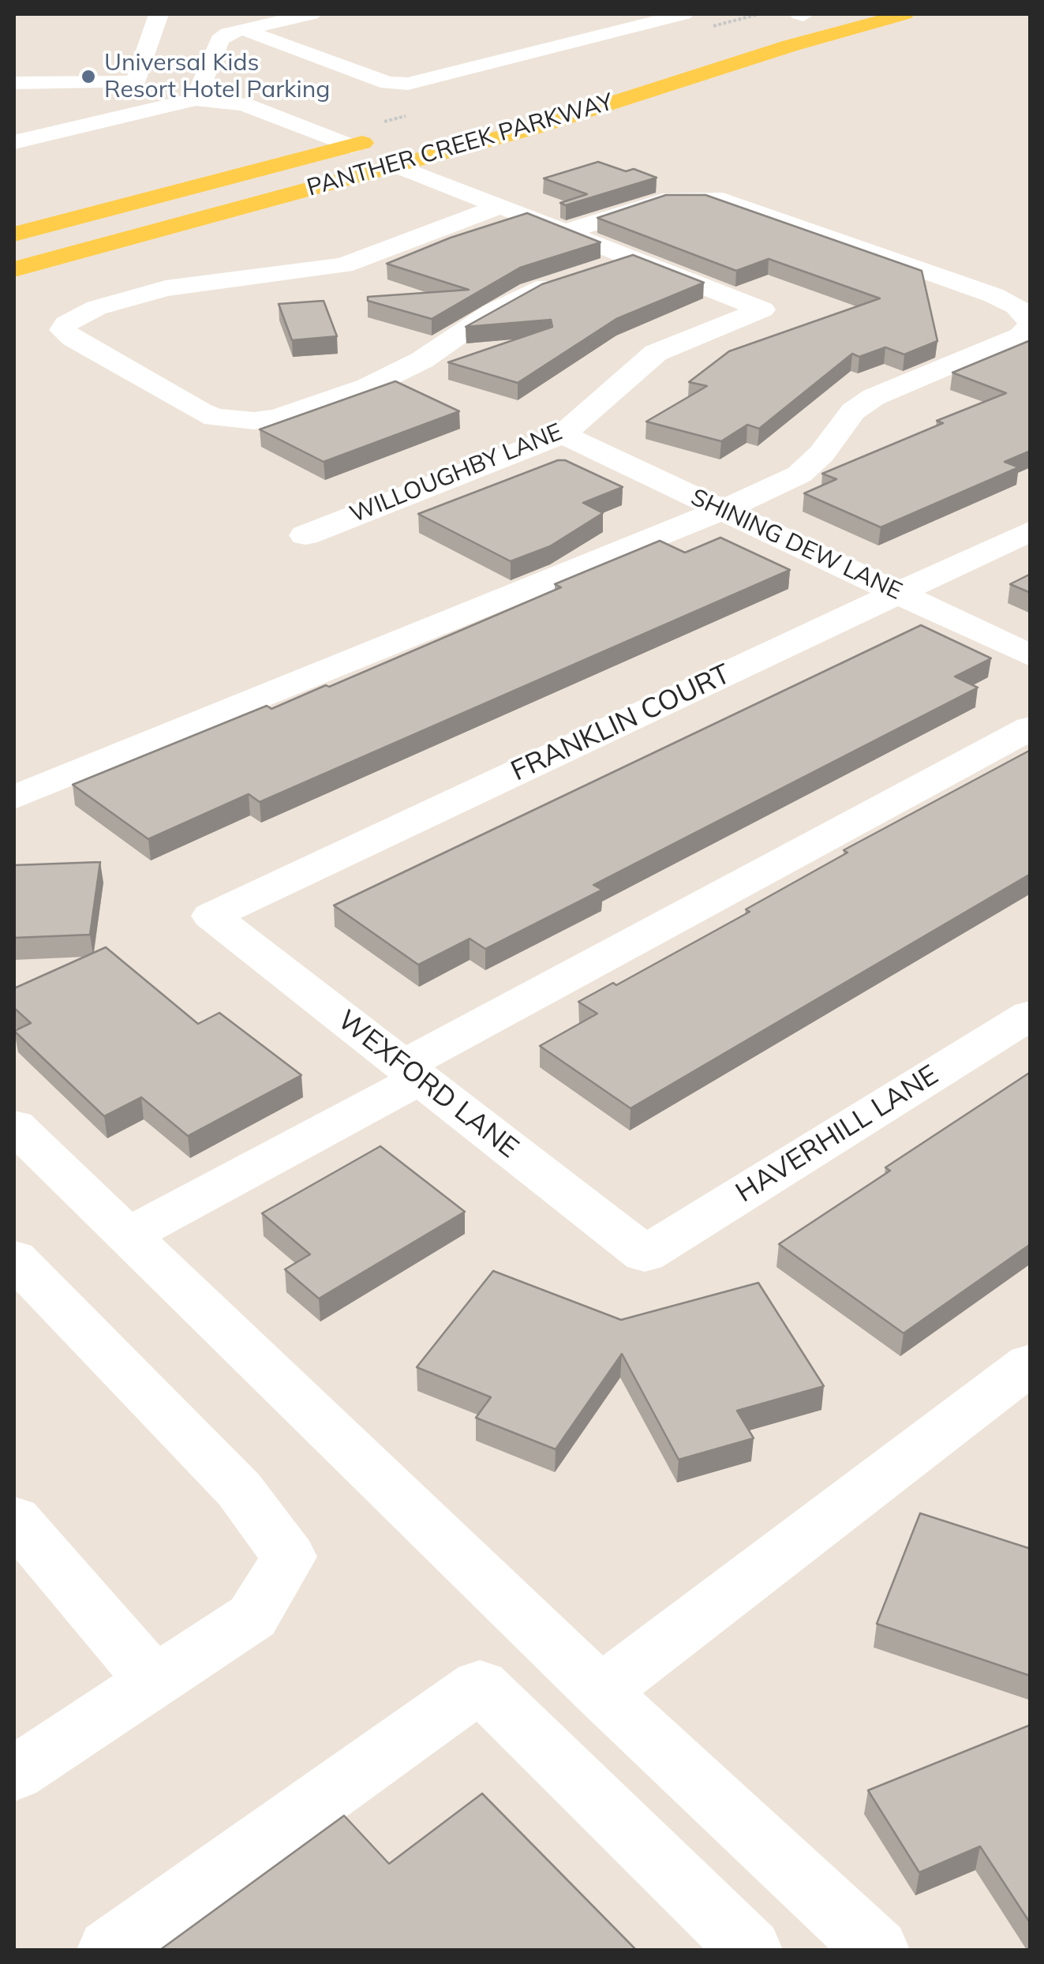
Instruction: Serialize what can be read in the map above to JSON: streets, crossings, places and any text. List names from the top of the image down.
{
  "streets": {
    "main road": ["PANTHER CREEK PARKWAY"],
    "street": [
      "WILLOUGHBY LANE",
      "SHINING DEW LANE",
      "FRANKLIN COURT",
      "WEXFORD LANE",
      "HAVERHILL LANE"
    ]
  },
  "crossings": [
    ["WILLOUGHBY LANE", "SHINING DEW LANE"],
    ["SHINING DEW LANE", "FRANKLIN COURT"],
    ["FRANKLIN COURT", "WEXFORD LANE"],
    ["WEXFORD LANE", "HAVERHILL LANE"]
  ],
  "places": ["Universal Kids Resort Hotel Parking"]
}
